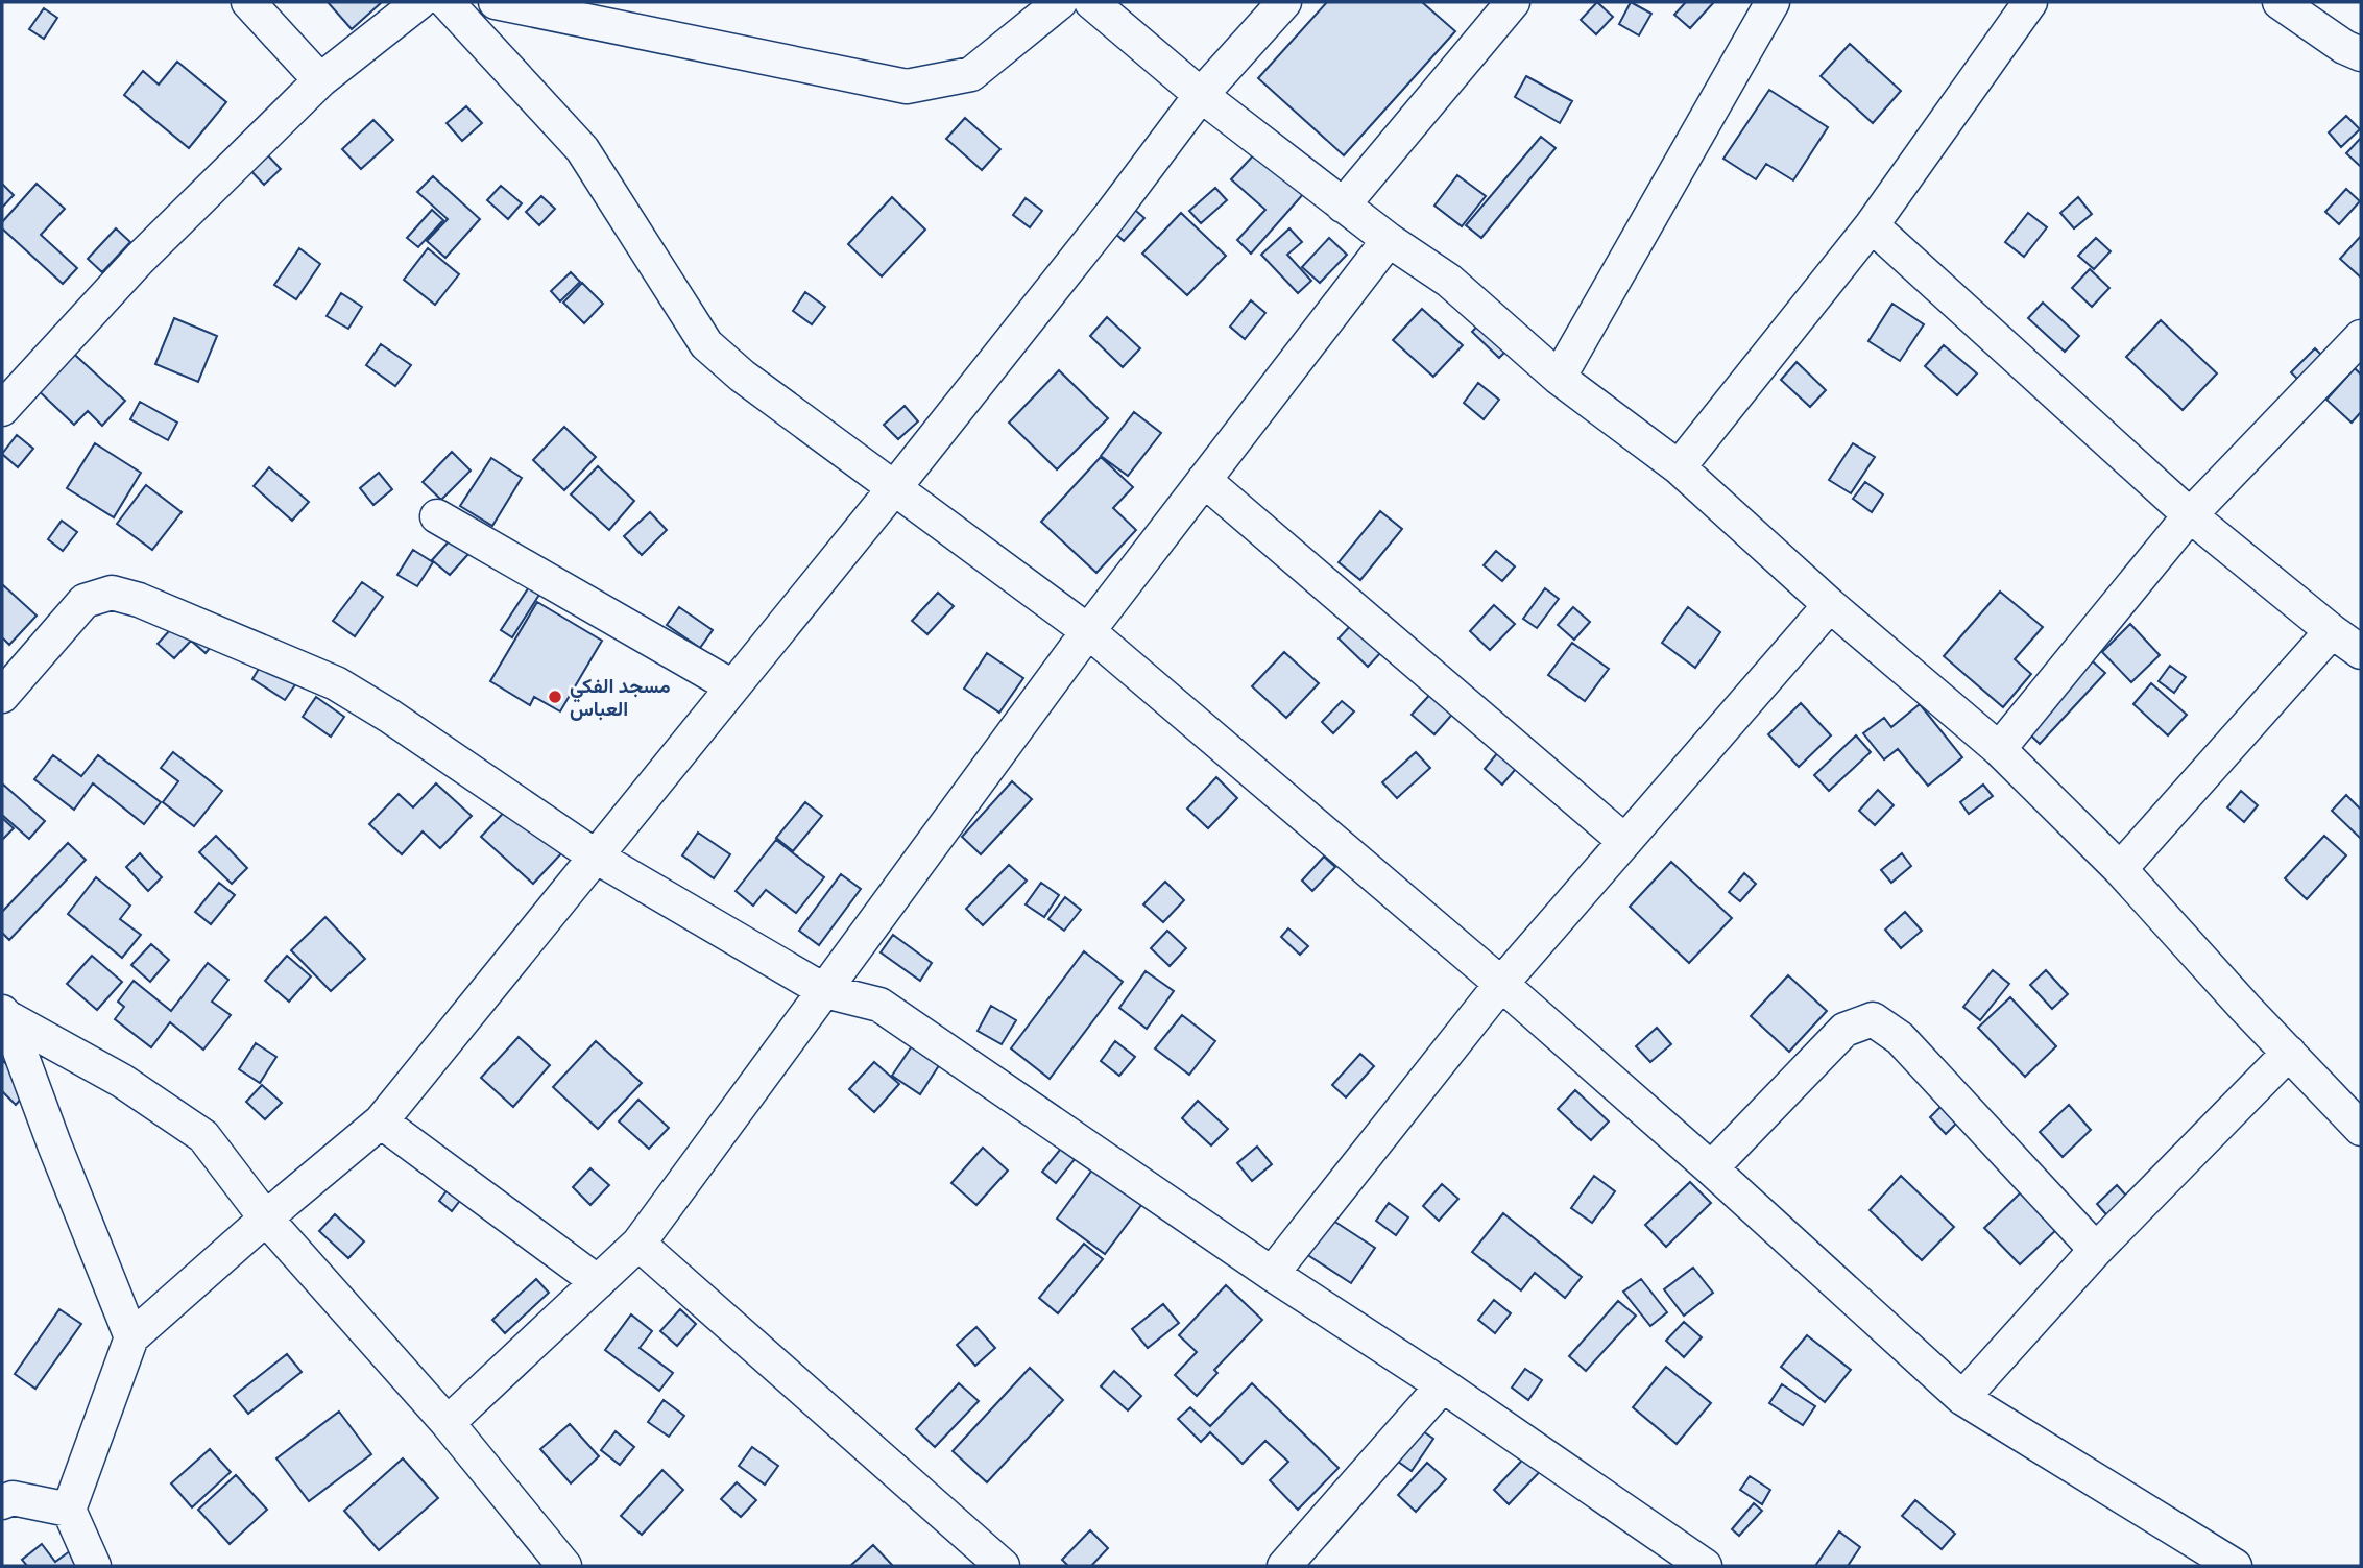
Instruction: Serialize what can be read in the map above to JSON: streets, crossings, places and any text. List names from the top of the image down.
{
  "places": ["مسجد الفكي العباس"]
}
